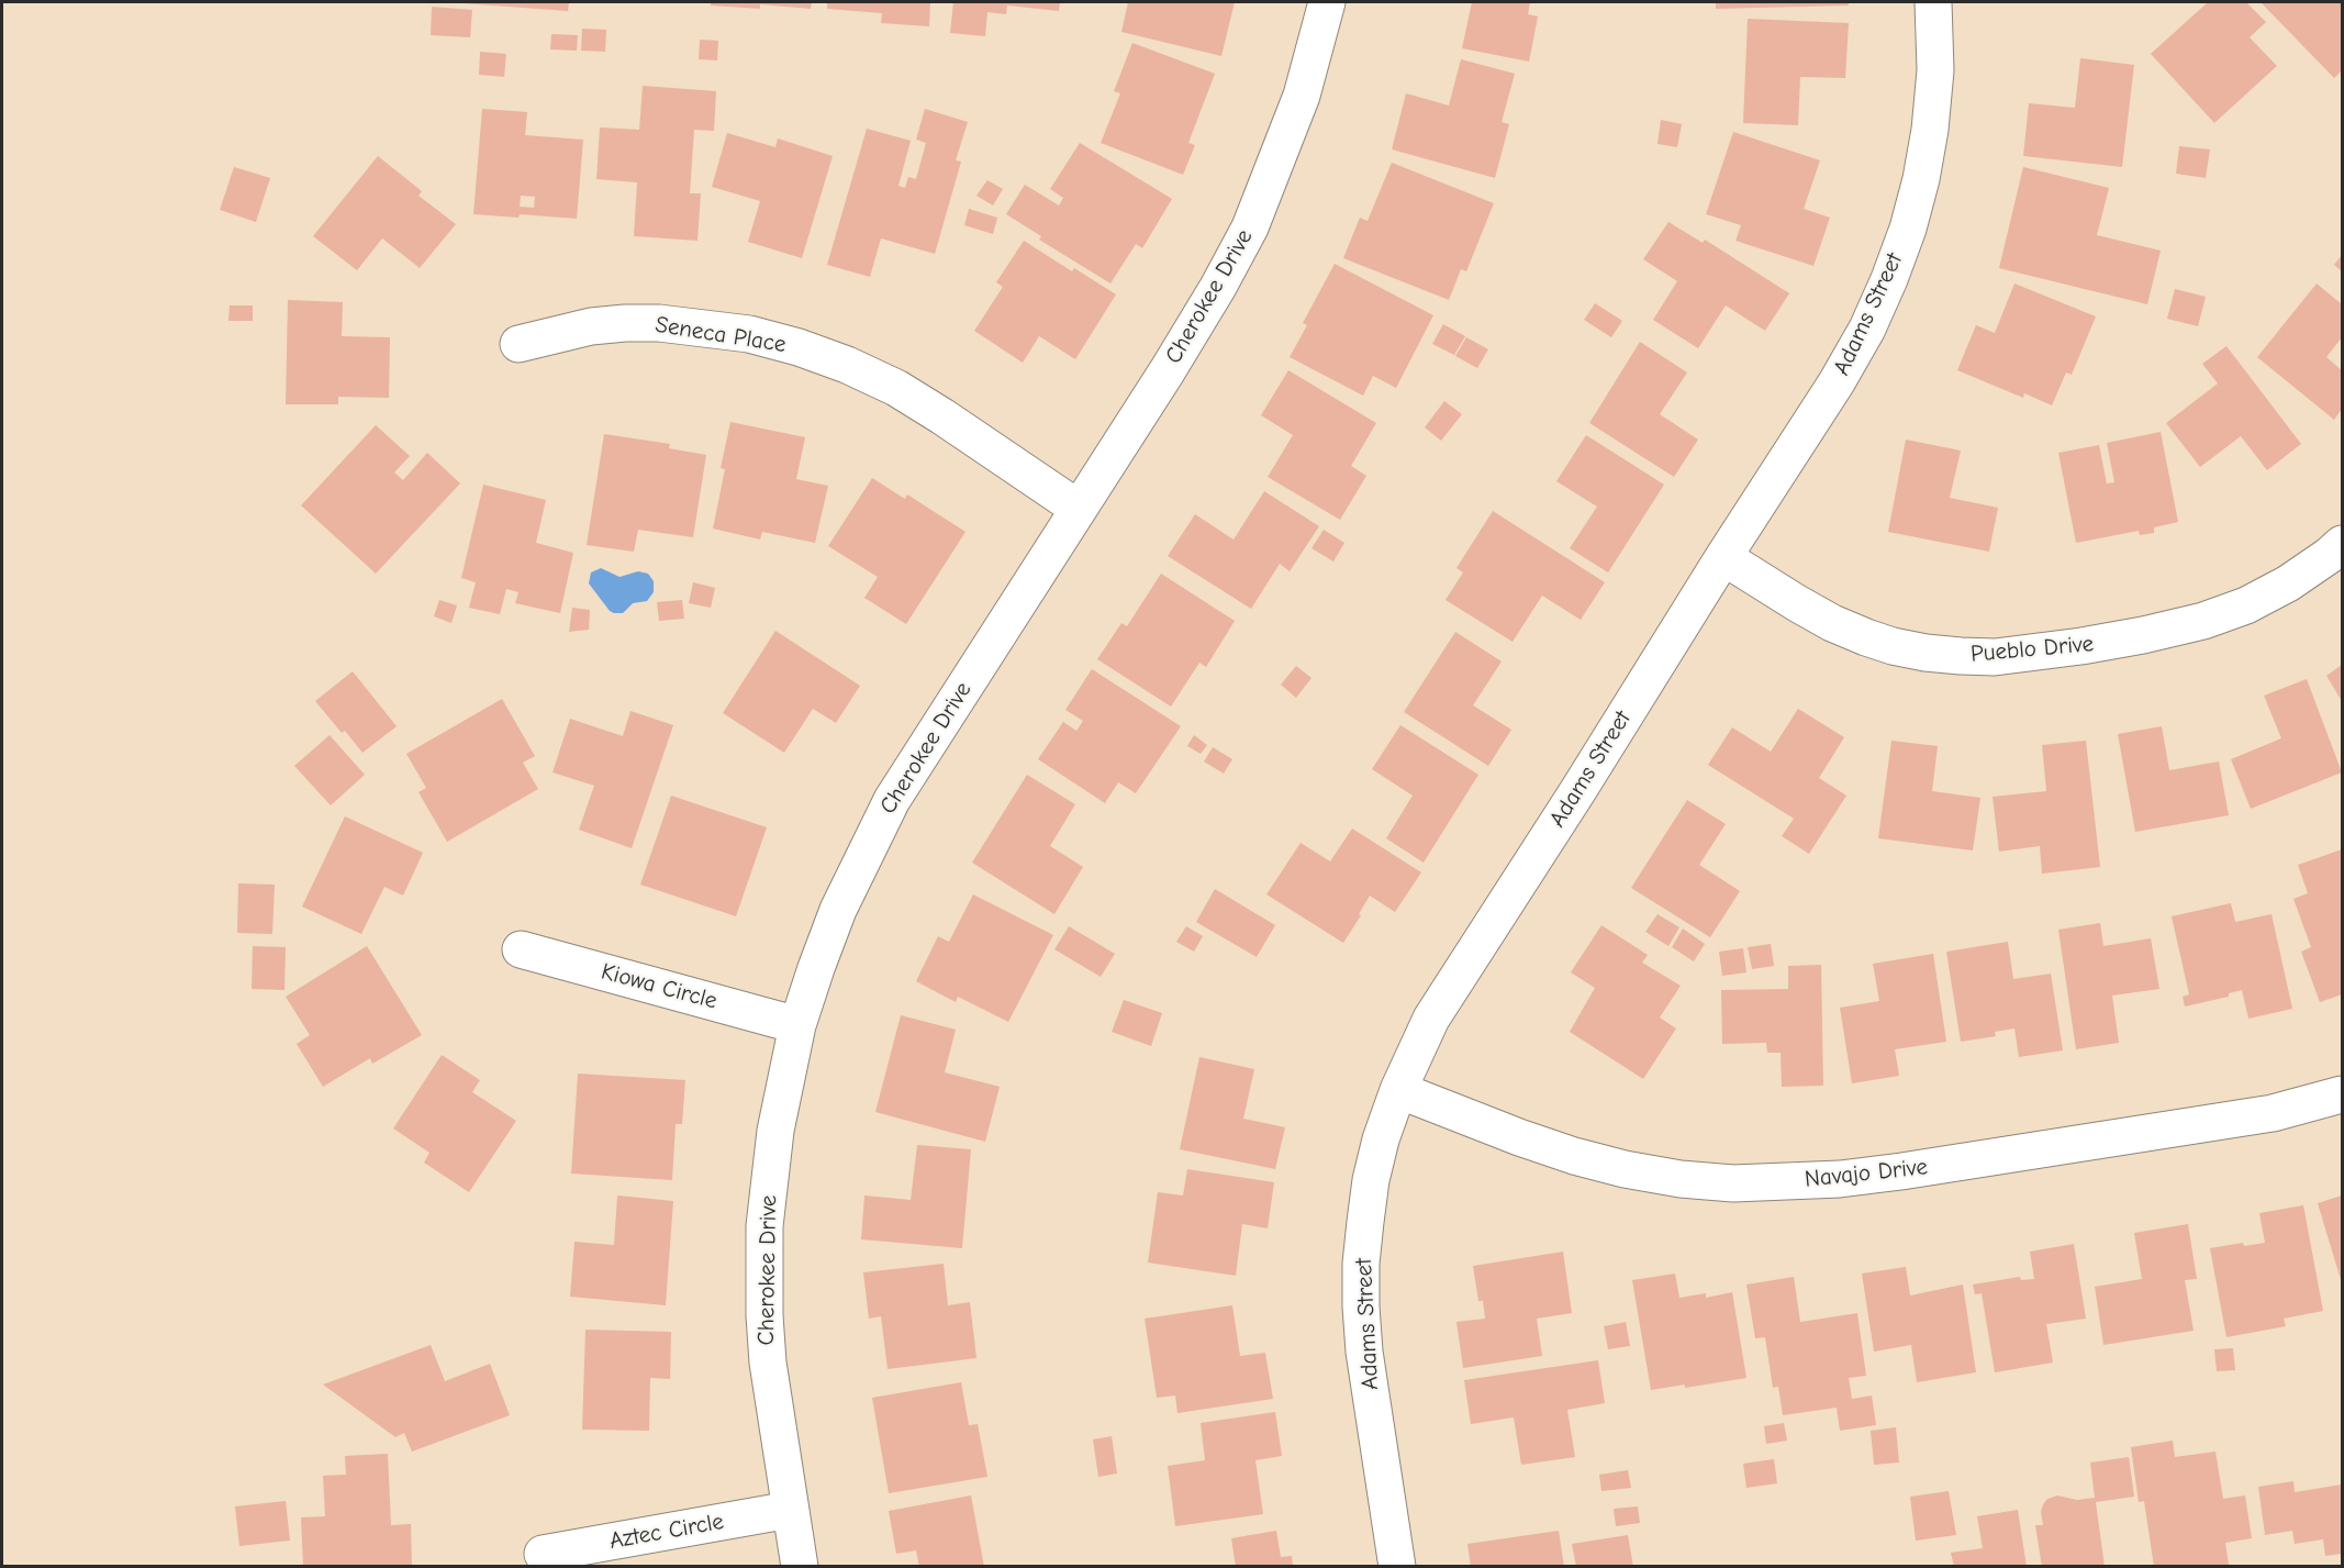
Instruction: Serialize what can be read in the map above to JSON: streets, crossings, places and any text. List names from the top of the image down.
{
  "streets": {
    "street": [
      "Cherokee Drive",
      "Adams Street",
      "Seneca Place",
      "Pueblo Drive",
      "Kiowa Circle",
      "Navajo Drive",
      "Aztec Circle"
    ]
  },
  "crossings": [
    ["Cherokee Drive", "Seneca Place"],
    ["Cherokee Drive", "Kiowa Circle"],
    ["Cherokee Drive", "Aztec Circle"],
    ["Adams Street", "Pueblo Drive"],
    ["Adams Street", "Navajo Drive"]
  ]
}
